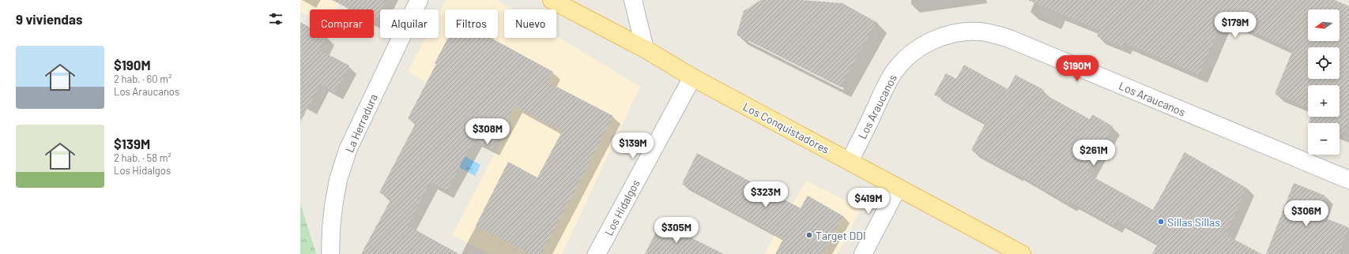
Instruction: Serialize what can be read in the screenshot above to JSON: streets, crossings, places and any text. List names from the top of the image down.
{
  "streets": {
    "main road": ["Los Conquistadores"],
    "street": ["Los Araucanos", "La Herradura", "Los Hidalgos"]
  },
  "crossings": [
    ["Los Araucanos", "Los Conquistadores"],
    ["Los Conquistadores", "Los Hidalgos"]
  ],
  "places": ["Sillas Sillas", "Target DDI"],
  "north": "left",
  "page": {
    "heading": "9 viviendas",
    "map_buttons": ["+", "−"],
    "chip": [
      "Comprar",
      "Alquilar",
      "Filtros",
      "Nuevo"
    ],
    "price": [
      "$179M",
      "$190M",
      "$308M",
      "$139M",
      "$261M",
      "$323M",
      "$419M",
      "$306M",
      "$305M"
    ],
    "list": [
      {
        "name": "$190M",
        "note": "2 hab. · 60 m² · Los Araucanos"
      },
      {
        "name": "$139M",
        "note": "2 hab. · 58 m² · Los Hidalgos"
      }
    ]
  }
}
